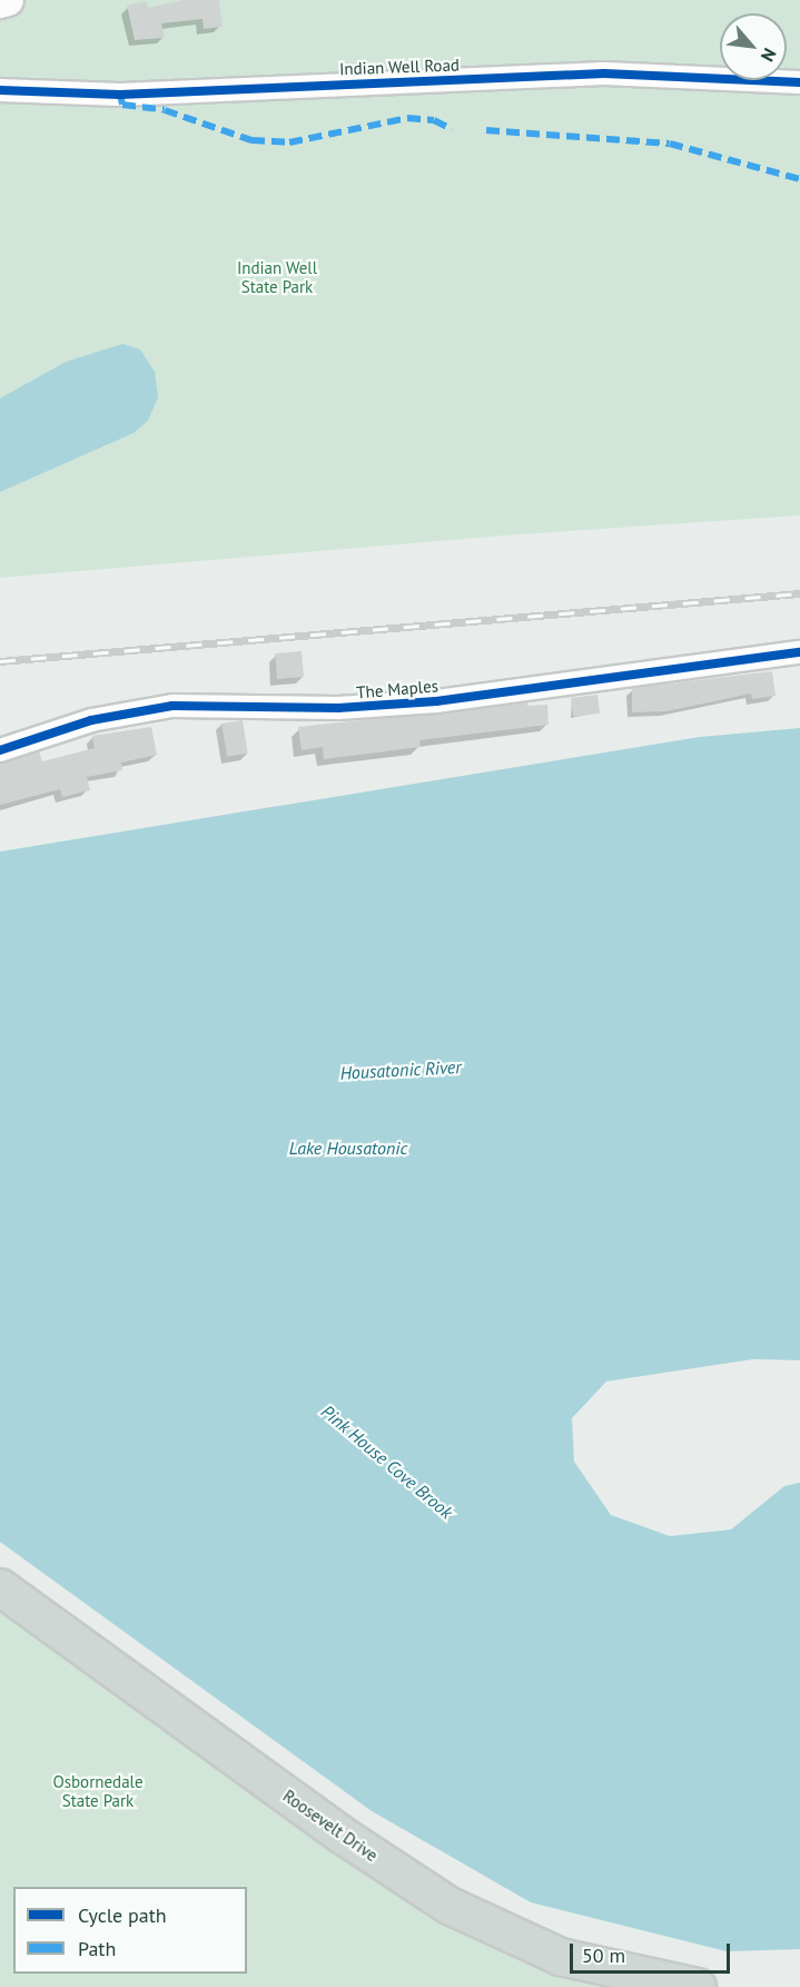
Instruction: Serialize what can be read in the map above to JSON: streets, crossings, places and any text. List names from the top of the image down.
{
  "streets": {
    "main road": ["Roosevelt Drive"],
    "street": ["Indian Well Road", "The Maples"]
  },
  "water": ["Housatonic River", "Lake Housatonic", "Pink House Cove Brook"],
  "parks": ["Indian Well State Park", "Osbornedale State Park"],
  "legend": ["Cycle path", "Path"],
  "scale_bar": "50 m",
  "north": "bottom right"
}
